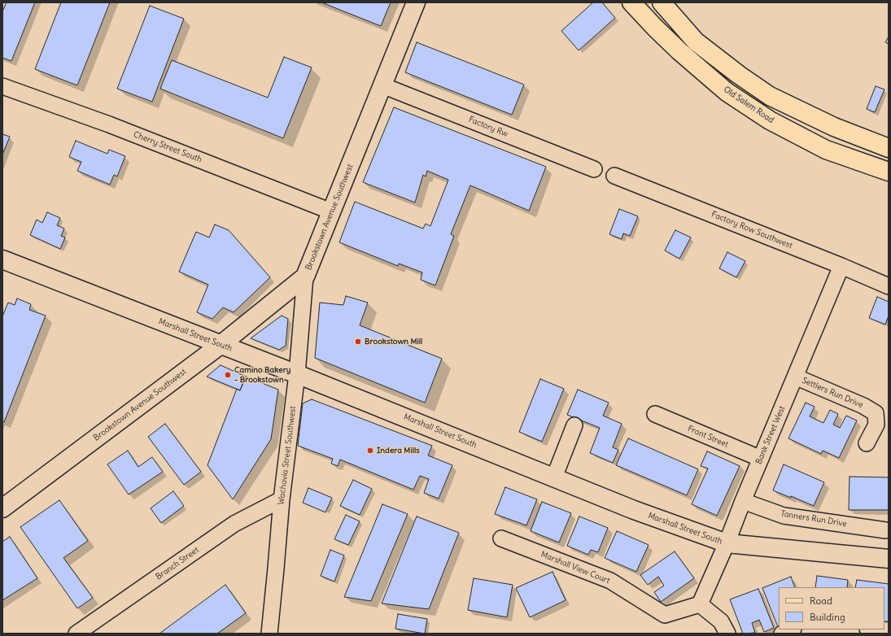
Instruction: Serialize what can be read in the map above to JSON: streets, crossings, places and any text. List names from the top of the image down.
{
  "streets": {
    "main road": ["Old Salem Road", "Brookstown Avenue Southwest", "Marshall Street South"],
    "street": [
      "Factory Rw",
      "Cherry Street South",
      "Factory Row Southwest",
      "Settlers Run Drive",
      "Bank Street West",
      "Front Street",
      "Wachovia Street Southwest",
      "Tanners Run Drive",
      "Branch Street",
      "Marshall View Court"
    ]
  },
  "crossings": [
    ["Factory Rw", "Brookstown Avenue Southwest"],
    ["Cherry Street South", "Brookstown Avenue Southwest"],
    ["Brookstown Avenue Southwest", "Marshall Street South"],
    ["Brookstown Avenue Southwest", "Wachovia Street Southwest"],
    ["Factory Row Southwest", "Bank Street West"],
    ["Marshall Street South", "Bank Street West"],
    ["Marshall Street South", "Wachovia Street Southwest"],
    ["Settlers Run Drive", "Bank Street West"],
    ["Bank Street West", "Front Street"],
    ["Bank Street West", "Tanners Run Drive"],
    ["Bank Street West", "Marshall View Court"],
    ["Wachovia Street Southwest", "Branch Street"]
  ],
  "places": ["Brookstown Mill", "Camino Bakery - Brookstown", "Indera Mills"],
  "legend": ["Road", "Building"]
}
